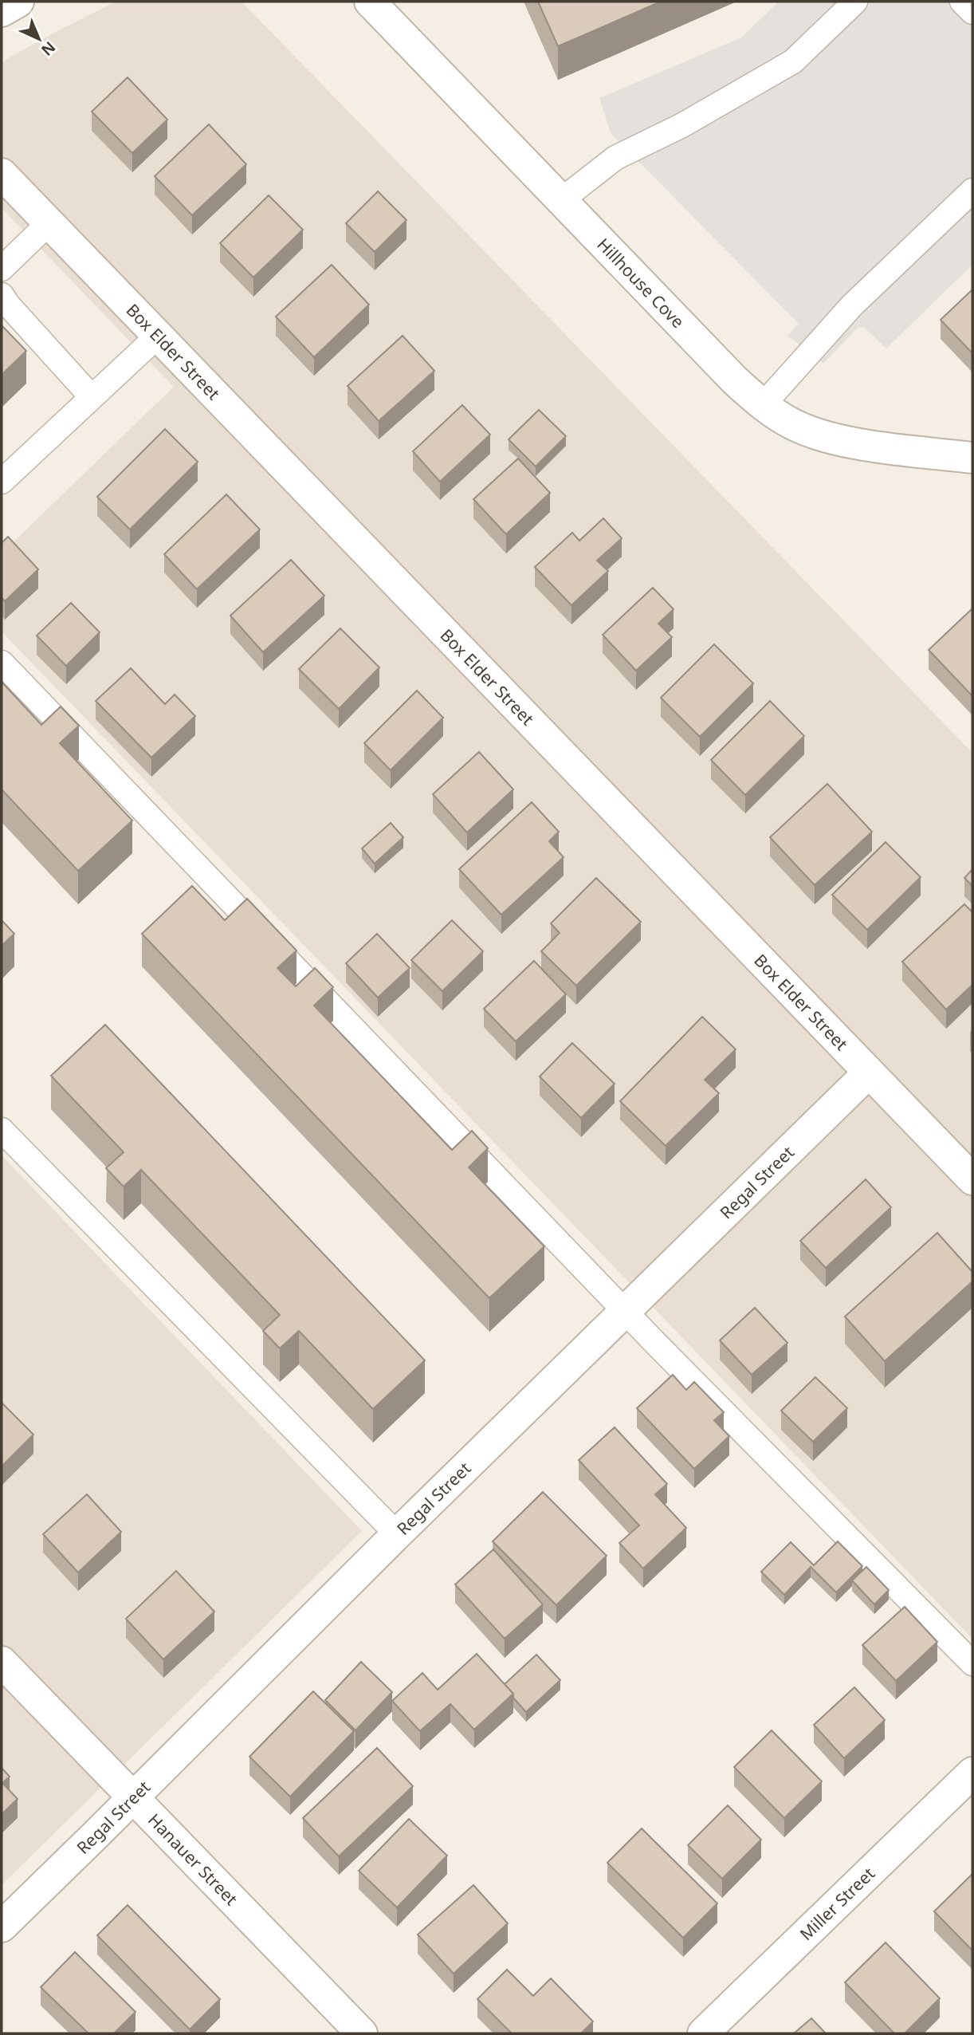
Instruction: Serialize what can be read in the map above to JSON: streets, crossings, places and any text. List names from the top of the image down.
{
  "streets": {
    "street": [
      "Hillhouse Cove",
      "Box Elder Street",
      "Regal Street",
      "Hanauer Street",
      "Miller Street"
    ]
  },
  "crossings": [
    ["Box Elder Street", "Regal Street"],
    ["Regal Street", "Hanauer Street"]
  ],
  "north": "bottom right"
}
